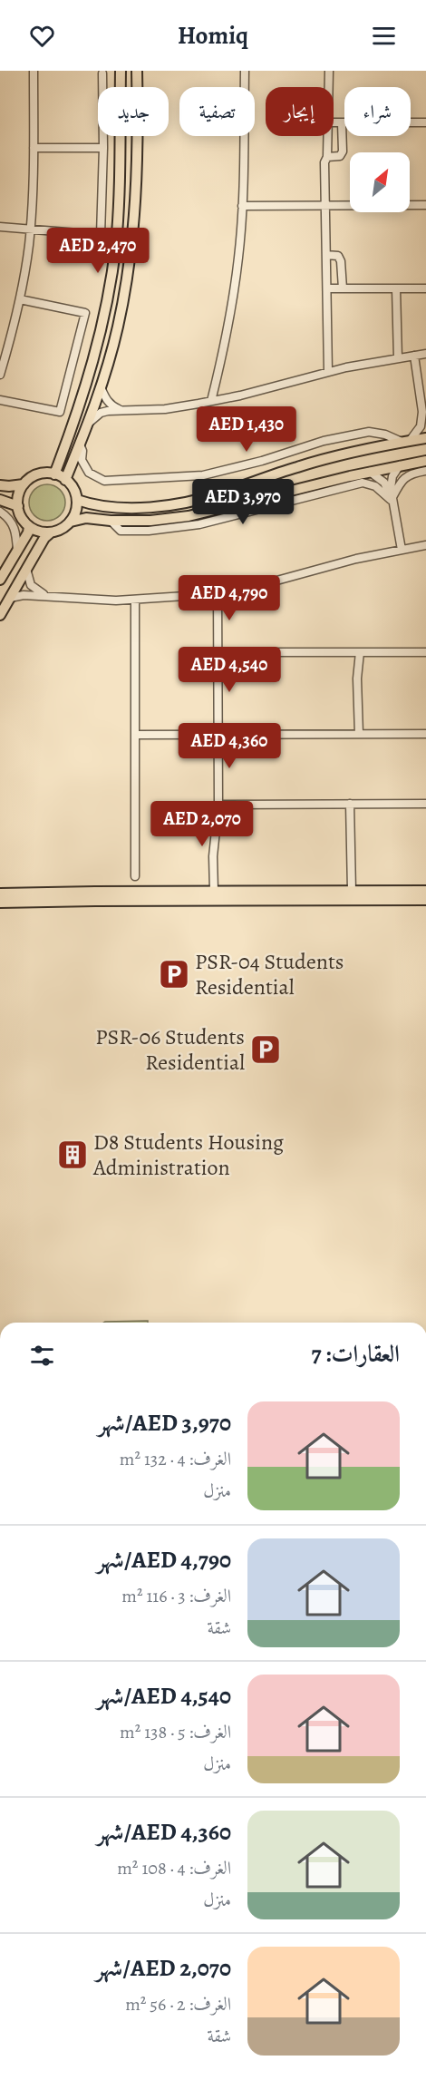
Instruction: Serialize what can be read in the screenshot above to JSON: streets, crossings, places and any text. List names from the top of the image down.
{
  "places": {
    "parking": ["PSR-04 Students Residential", "PSR-06 Students Residential"],
    "building": ["D8 Students Housing Administration"]
  },
  "north": "top right",
  "page": {
    "header": "Homiq",
    "chip": [
      "شراء",
      "إيجار",
      "تصفية",
      "جديد"
    ],
    "price": [
      "AED 2,470",
      "AED 1,430",
      "AED 3,970",
      "AED 4,790",
      "AED 4,540",
      "AED 4,360",
      "AED 2,070"
    ],
    "heading": "العقارات: 7",
    "list": [
      {
        "name": "AED 3,970/شهر",
        "note": "الغرف: 4 · 132 m² · منزل"
      },
      {
        "name": "AED 4,790/شهر",
        "note": "الغرف: 3 · 116 m² · شقة"
      },
      {
        "name": "AED 4,540/شهر",
        "note": "الغرف: 5 · 138 m² · منزل"
      },
      {
        "name": "AED 4,360/شهر",
        "note": "الغرف: 4 · 108 m² · منزل"
      },
      {
        "name": "AED 2,070/شهر",
        "note": "الغرف: 2 · 56 m² · شقة"
      }
    ]
  }
}
